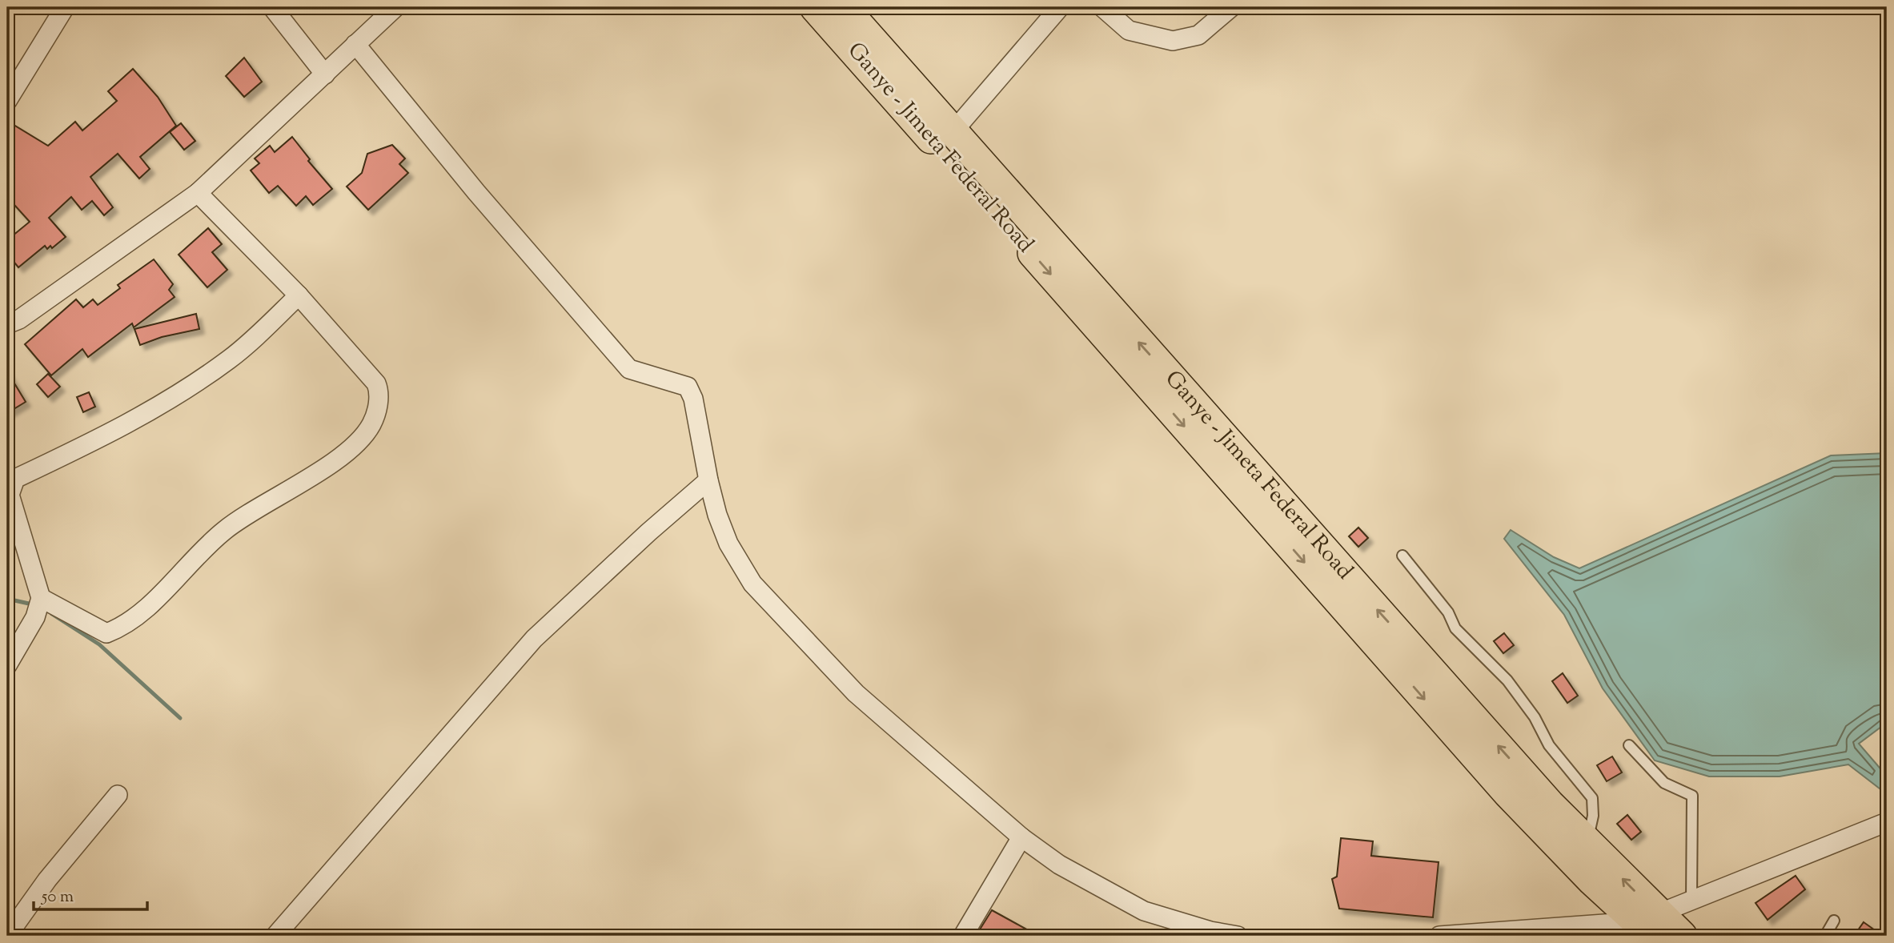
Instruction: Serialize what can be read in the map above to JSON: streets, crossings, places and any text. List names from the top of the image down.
{
  "streets": {
    "main road": ["Ganye - Jimeta Federal Road"]
  },
  "scale_bar": "50 m"
}
